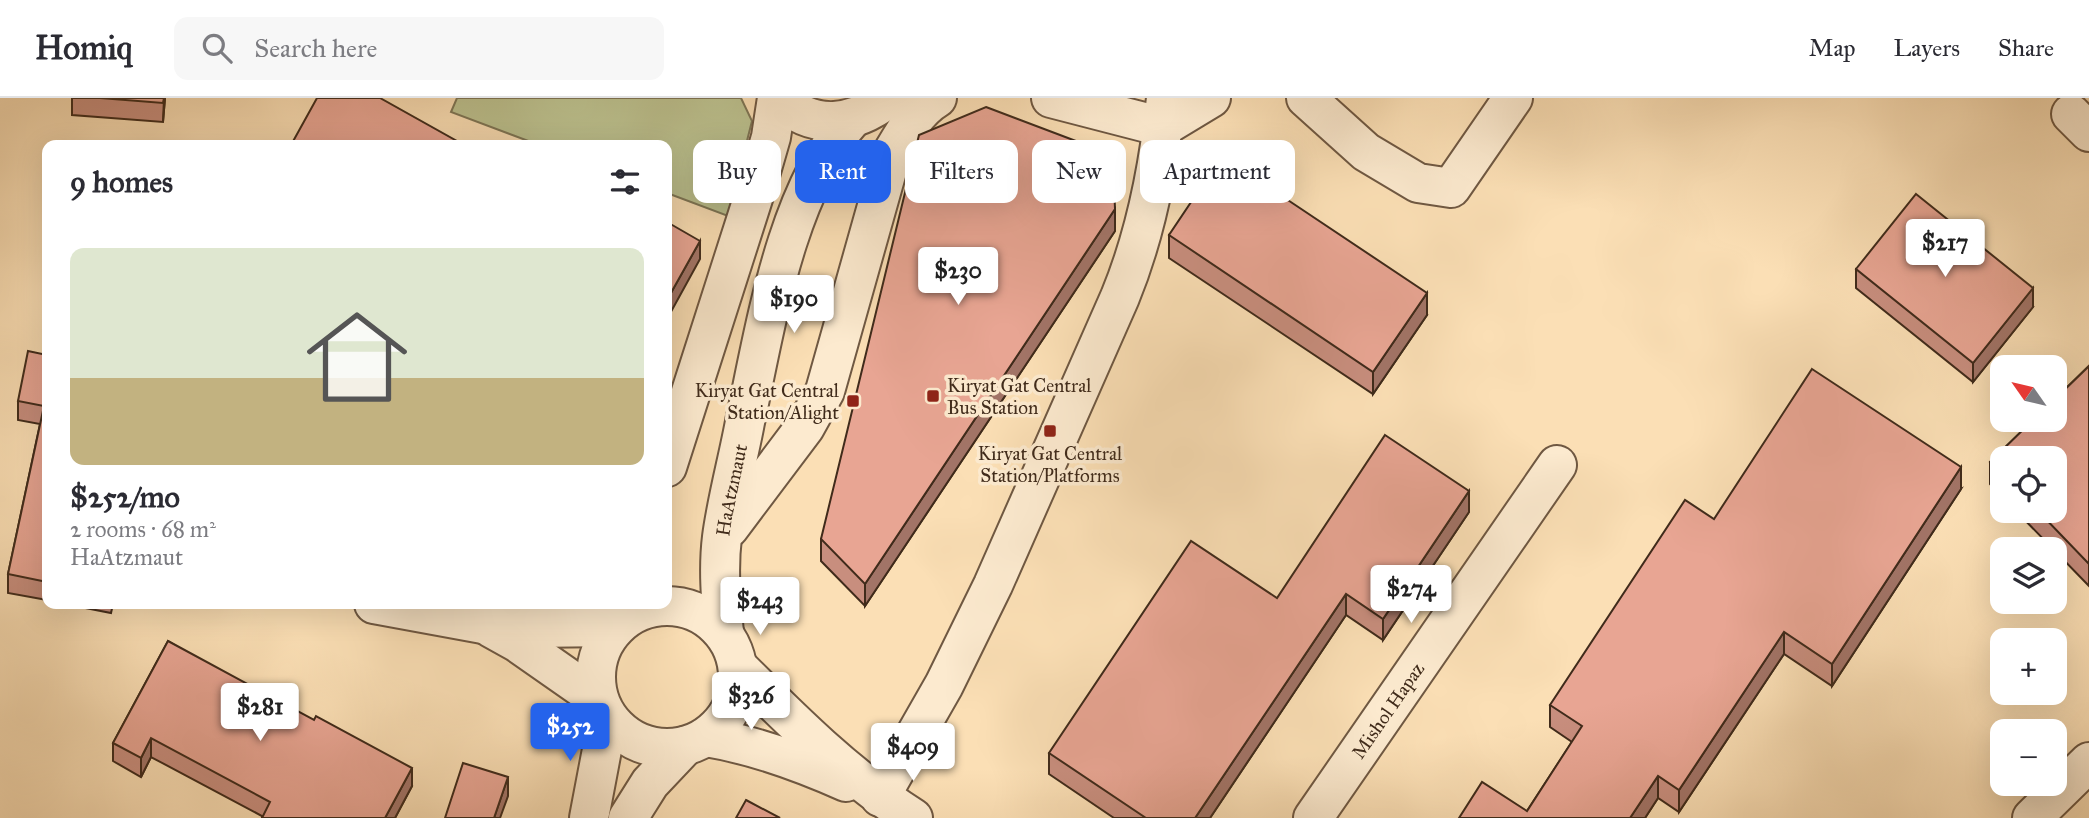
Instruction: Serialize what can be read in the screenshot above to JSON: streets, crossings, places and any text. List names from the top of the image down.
{
  "streets": {
    "street": ["HaAtzmaut", "Mishol Hapaz"]
  },
  "places": {
    "transit": ["Kiryat Gat Central Bus Station", "Kiryat Gat Central Station/Alight", "Kiryat Gat Central Station/Platforms"]
  },
  "north": "top left",
  "page": {
    "header": "Homiq",
    "search": "Search here",
    "nav": ["Map", "Layers", "Share"],
    "chip": [
      "Buy",
      "Rent",
      "Filters",
      "New",
      "Apartment"
    ],
    "heading": "9 homes",
    "price": [
      "$217",
      "$230",
      "$190",
      "$274",
      "$243",
      "$326",
      "$281",
      "$252",
      "$409"
    ],
    "list": [
      {
        "name": "$252/mo",
        "note": "2 rooms · 68 m² · HaAtzmaut"
      }
    ],
    "map_buttons": ["+", "−"]
  }
}
